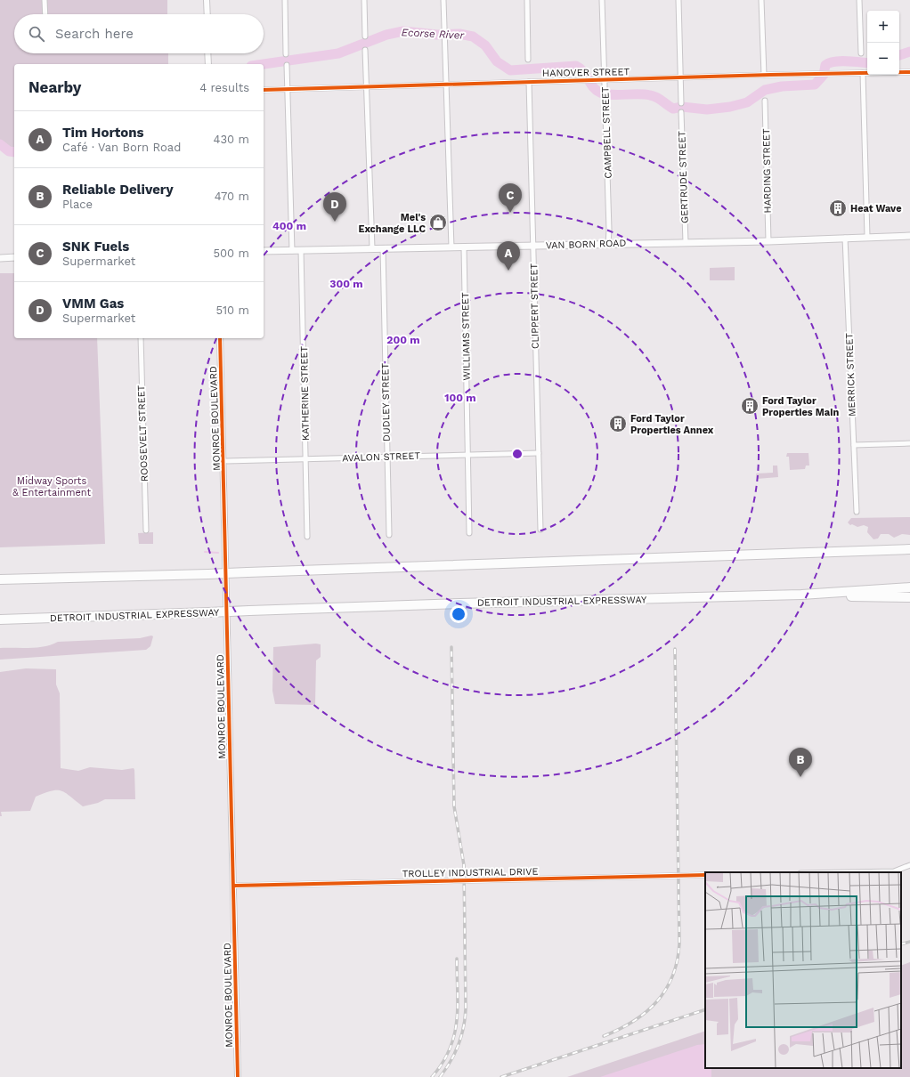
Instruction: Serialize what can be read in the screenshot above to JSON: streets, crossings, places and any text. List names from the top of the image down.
{
  "streets": {
    "highway": ["DETROIT INDUSTRIAL EXPRESSWAY"],
    "main road": ["VAN BORN ROAD"],
    "street": [
      "HANOVER STREET",
      "CAMPBELL STREET",
      "HARDING STREET",
      "GERTRUDE STREET",
      "CLIPPERT STREET",
      "WILLIAMS STREET",
      "MERRICK STREET",
      "KATHERINE STREET",
      "DUDLEY STREET",
      "MONROE BOULEVARD",
      "ROOSEVELT STREET",
      "AVALON STREET",
      "TROLLEY INDUSTRIAL DRIVE"
    ]
  },
  "crossings": [
    ["HANOVER STREET", "CAMPBELL STREET"],
    ["HANOVER STREET", "CLIPPERT STREET"],
    ["CAMPBELL STREET", "VAN BORN ROAD"],
    ["HARDING STREET", "VAN BORN ROAD"],
    ["GERTRUDE STREET", "VAN BORN ROAD"],
    ["VAN BORN ROAD", "CLIPPERT STREET"],
    ["VAN BORN ROAD", "WILLIAMS STREET"],
    ["VAN BORN ROAD", "MERRICK STREET"],
    ["VAN BORN ROAD", "KATHERINE STREET"],
    ["VAN BORN ROAD", "DUDLEY STREET"],
    ["CLIPPERT STREET", "AVALON STREET"],
    ["WILLIAMS STREET", "AVALON STREET"],
    ["KATHERINE STREET", "AVALON STREET"],
    ["DUDLEY STREET", "AVALON STREET"],
    ["MONROE BOULEVARD", "AVALON STREET"],
    ["MONROE BOULEVARD", "TROLLEY INDUSTRIAL DRIVE"]
  ],
  "water": ["Ecorse River"],
  "parks": ["Midway Sports & Entertainment"],
  "places": {
    "building": ["Heat Wave", "Ford Taylor Properties Main", "Ford Taylor Properties Annex"],
    "shop": ["Mel's Exchange LLC"]
  },
  "page": {
    "map_buttons": ["+", "−"],
    "search": "Search here",
    "heading": ["Nearby", "4 results"],
    "list": [
      {
        "mark": "A",
        "name": "Tim Hortons",
        "note": "Café · Van Born Road",
        "value": "430 m"
      },
      {
        "mark": "B",
        "name": "Reliable Delivery",
        "note": "Place",
        "value": "470 m"
      },
      {
        "mark": "C",
        "name": "SNK Fuels",
        "note": "Supermarket",
        "value": "500 m"
      },
      {
        "mark": "D",
        "name": "VMM Gas",
        "note": "Supermarket",
        "value": "510 m"
      }
    ],
    "pins": [
      "C",
      "D",
      "A",
      "B"
    ]
  },
  "rings": [
    "400 m",
    "300 m",
    "200 m",
    "100 m"
  ]
}
